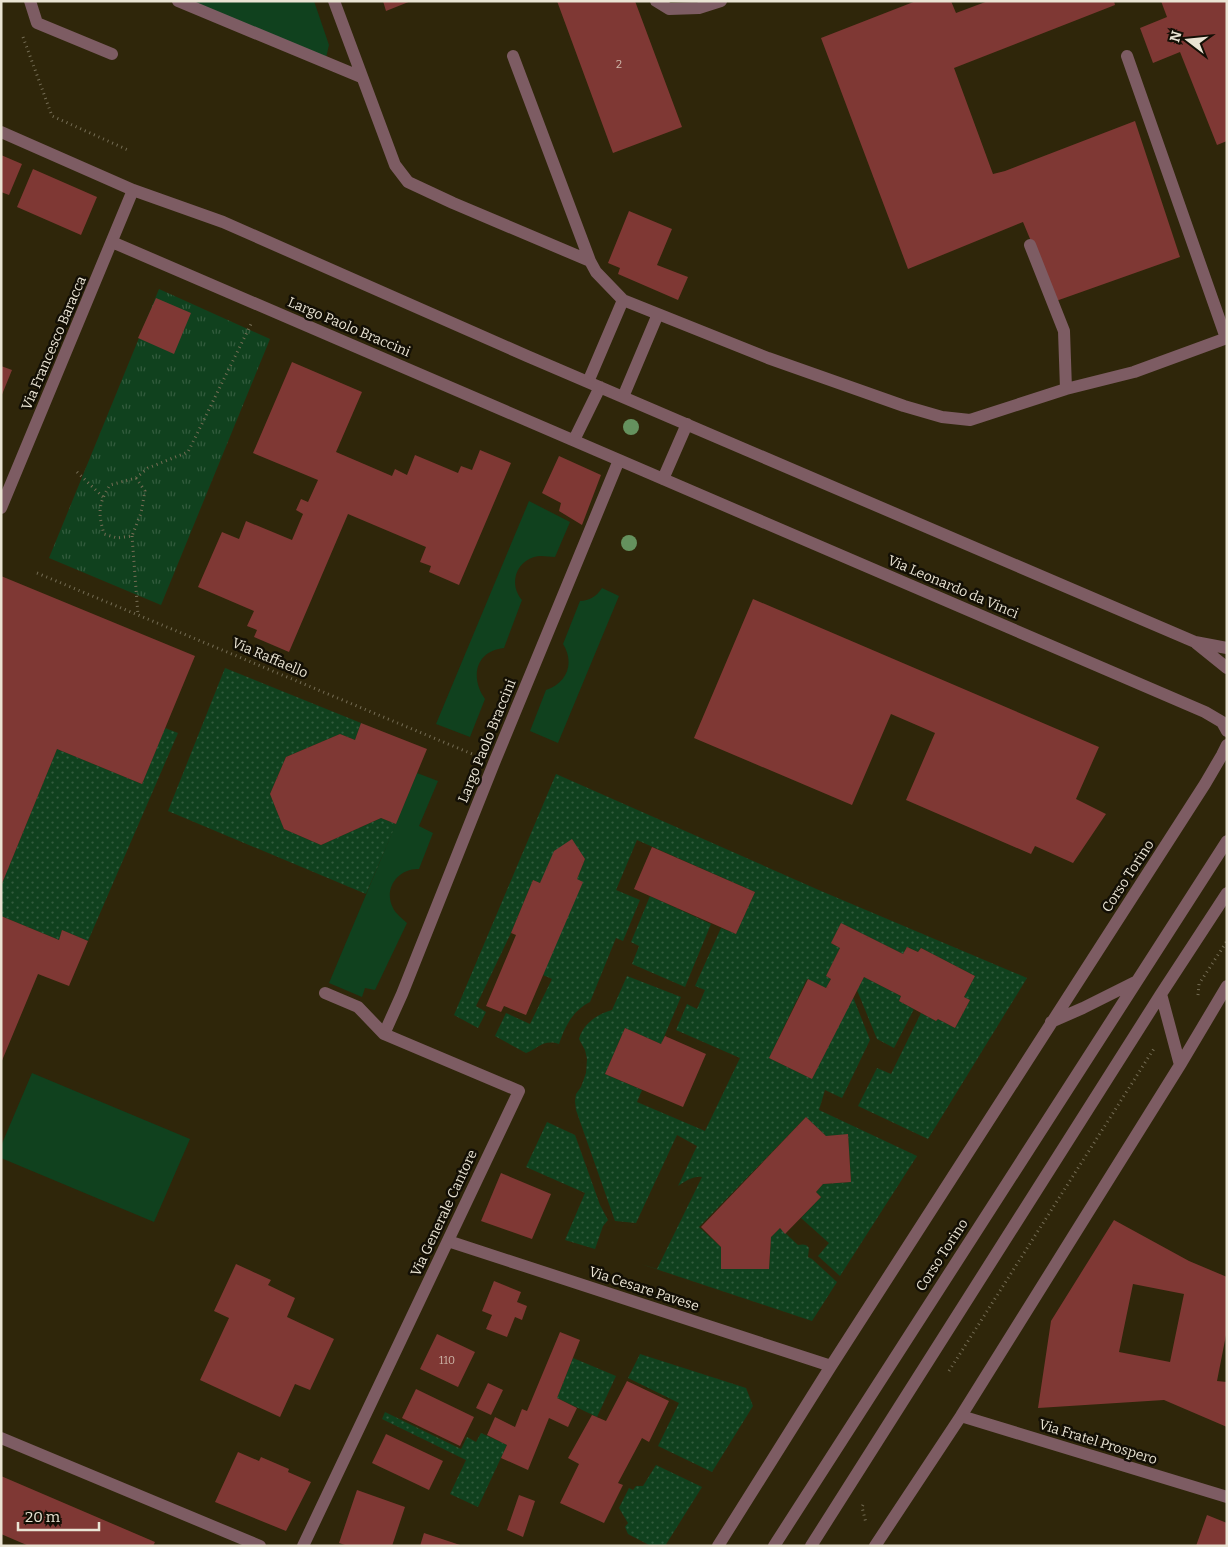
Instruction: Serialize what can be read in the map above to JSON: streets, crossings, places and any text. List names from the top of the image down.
{
  "streets": {
    "street": [
      "Largo Paolo Braccini",
      "Via Francesco Baracca",
      "Via Leonardo da Vinci",
      "Corso Torino",
      "Via Generale Cantore",
      "Via Cesare Pavese",
      "Via Fratel Prospero"
    ],
    "path": ["Via Raffaello"]
  },
  "crossings": [
    ["Largo Paolo Braccini", "Via Francesco Baracca"],
    ["Largo Paolo Braccini", "Via Leonardo da Vinci"],
    ["Largo Paolo Braccini", "Via Raffaello"],
    ["Largo Paolo Braccini", "Via Generale Cantore"],
    ["Corso Torino", "Via Cesare Pavese"],
    ["Via Generale Cantore", "Via Cesare Pavese"]
  ],
  "house_numbers": ["2", "110"],
  "scale_bar": "20 m",
  "north": "left"
}
